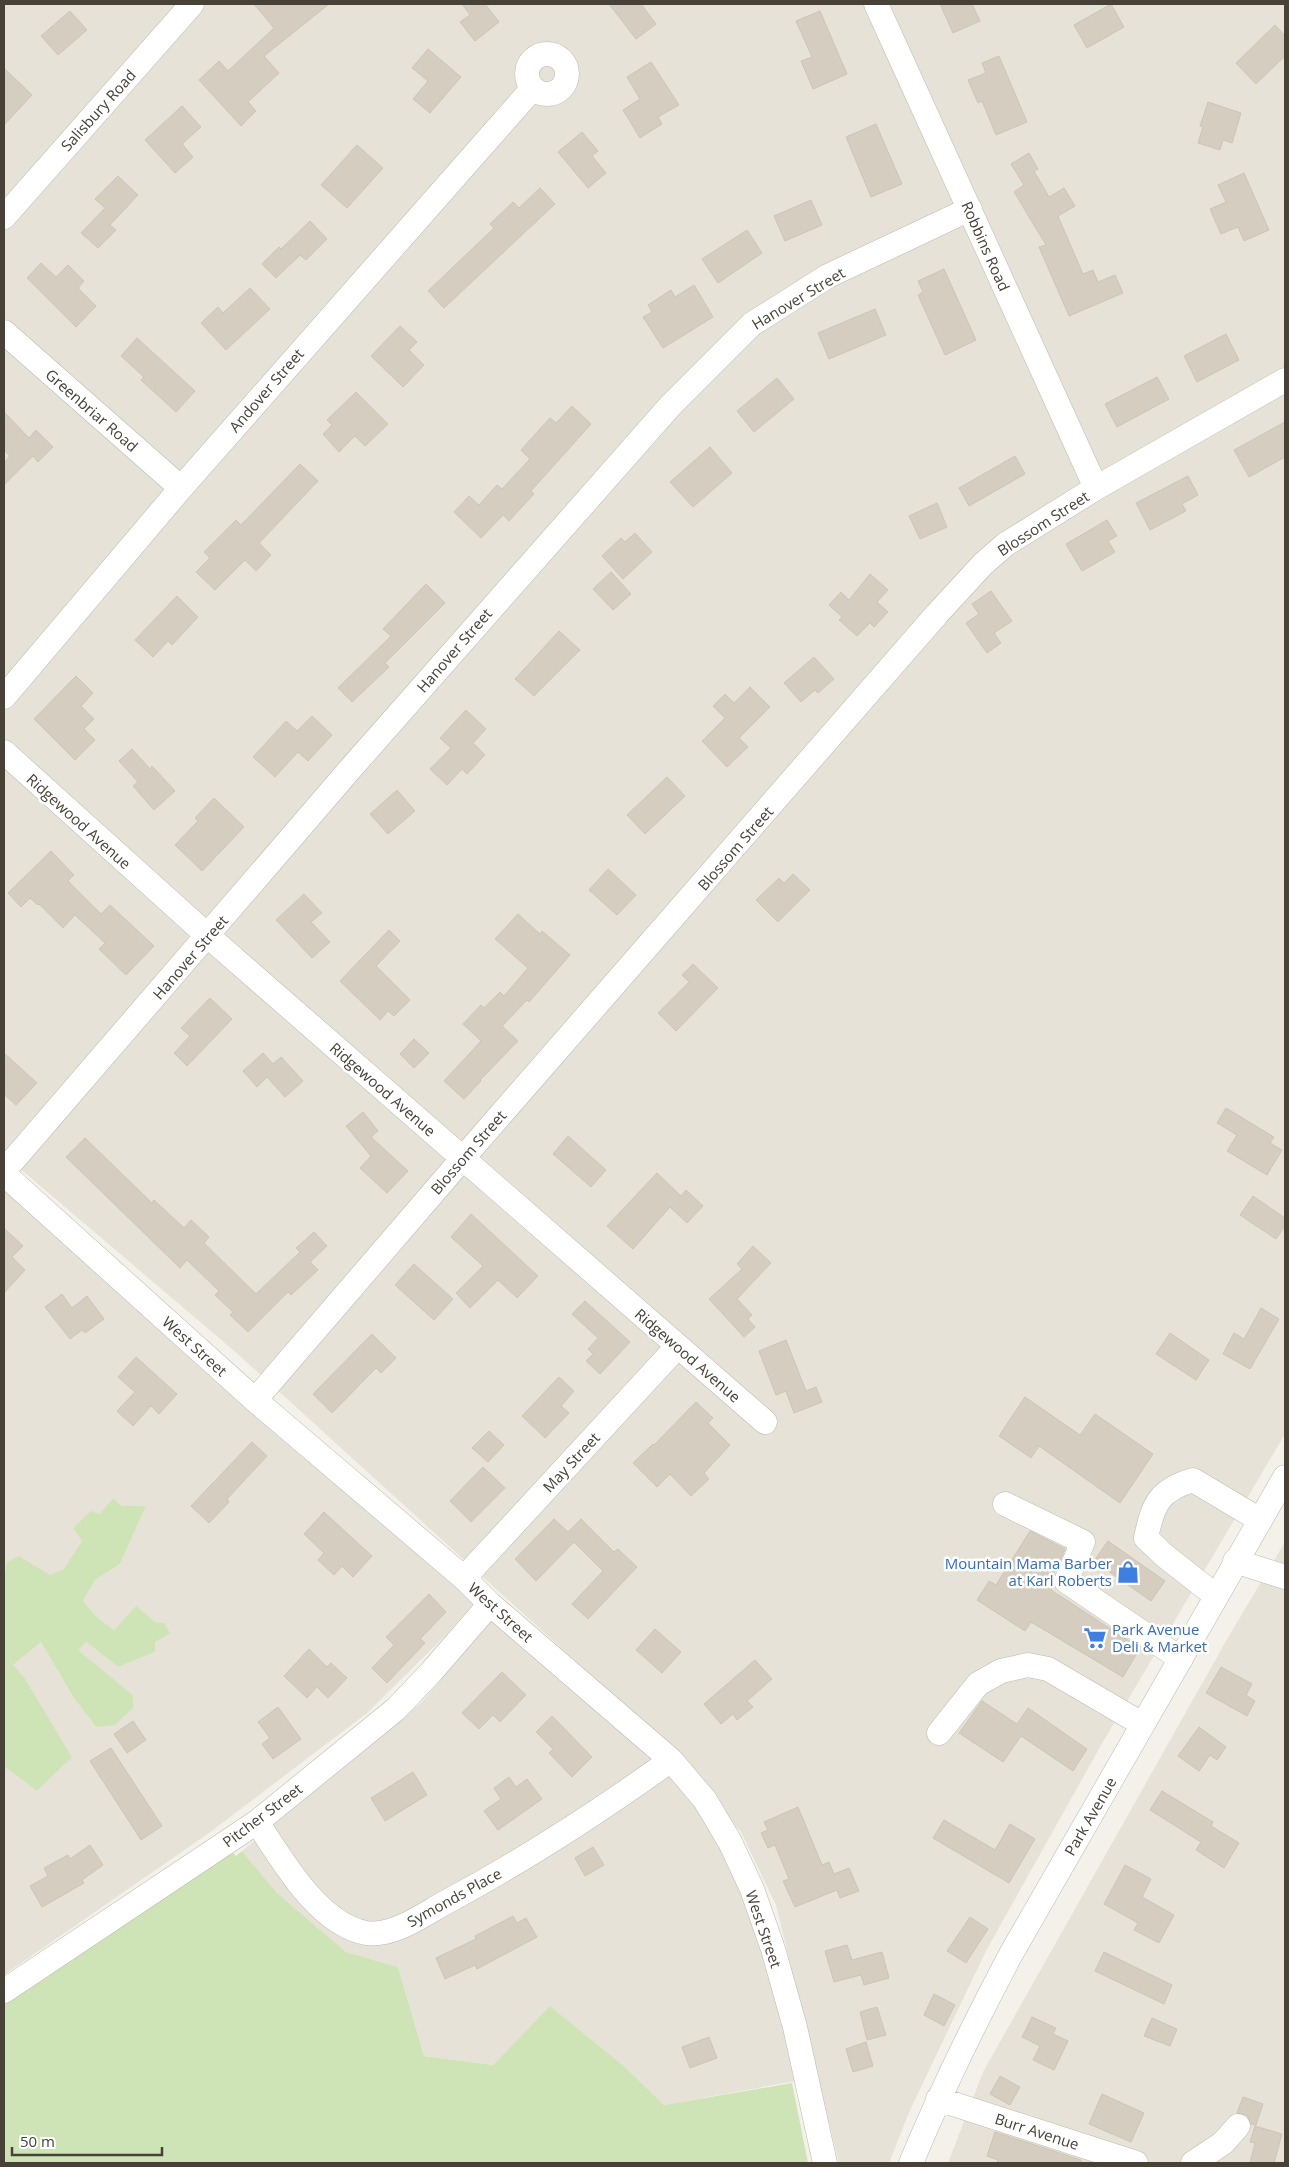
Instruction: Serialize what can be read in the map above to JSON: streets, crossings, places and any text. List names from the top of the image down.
{
  "streets": {
    "street": [
      "Salisbury Road",
      "Robbins Road",
      "Hanover Street",
      "Andover Street",
      "Greenbriar Road",
      "Blossom Street",
      "Ridgewood Avenue",
      "West Street",
      "May Street",
      "Pitcher Street",
      "Park Avenue",
      "Symonds Place",
      "Burr Avenue"
    ]
  },
  "crossings": [
    ["Robbins Road", "Hanover Street"],
    ["Robbins Road", "Blossom Street"],
    ["Hanover Street", "Ridgewood Avenue"],
    ["Hanover Street", "West Street"],
    ["Andover Street", "Greenbriar Road"],
    ["Blossom Street", "Ridgewood Avenue"],
    ["Blossom Street", "West Street"],
    ["Ridgewood Avenue", "May Street"],
    ["West Street", "May Street"],
    ["West Street", "Pitcher Street"],
    ["West Street", "Symonds Place"],
    ["Pitcher Street", "Symonds Place"],
    ["Park Avenue", "Burr Avenue"]
  ],
  "places": {
    "shop": ["Mountain Mama Barber at Karl Roberts"],
    "supermarket": ["Park Avenue Deli & Market"]
  },
  "scale_bar": "50 m"
}
